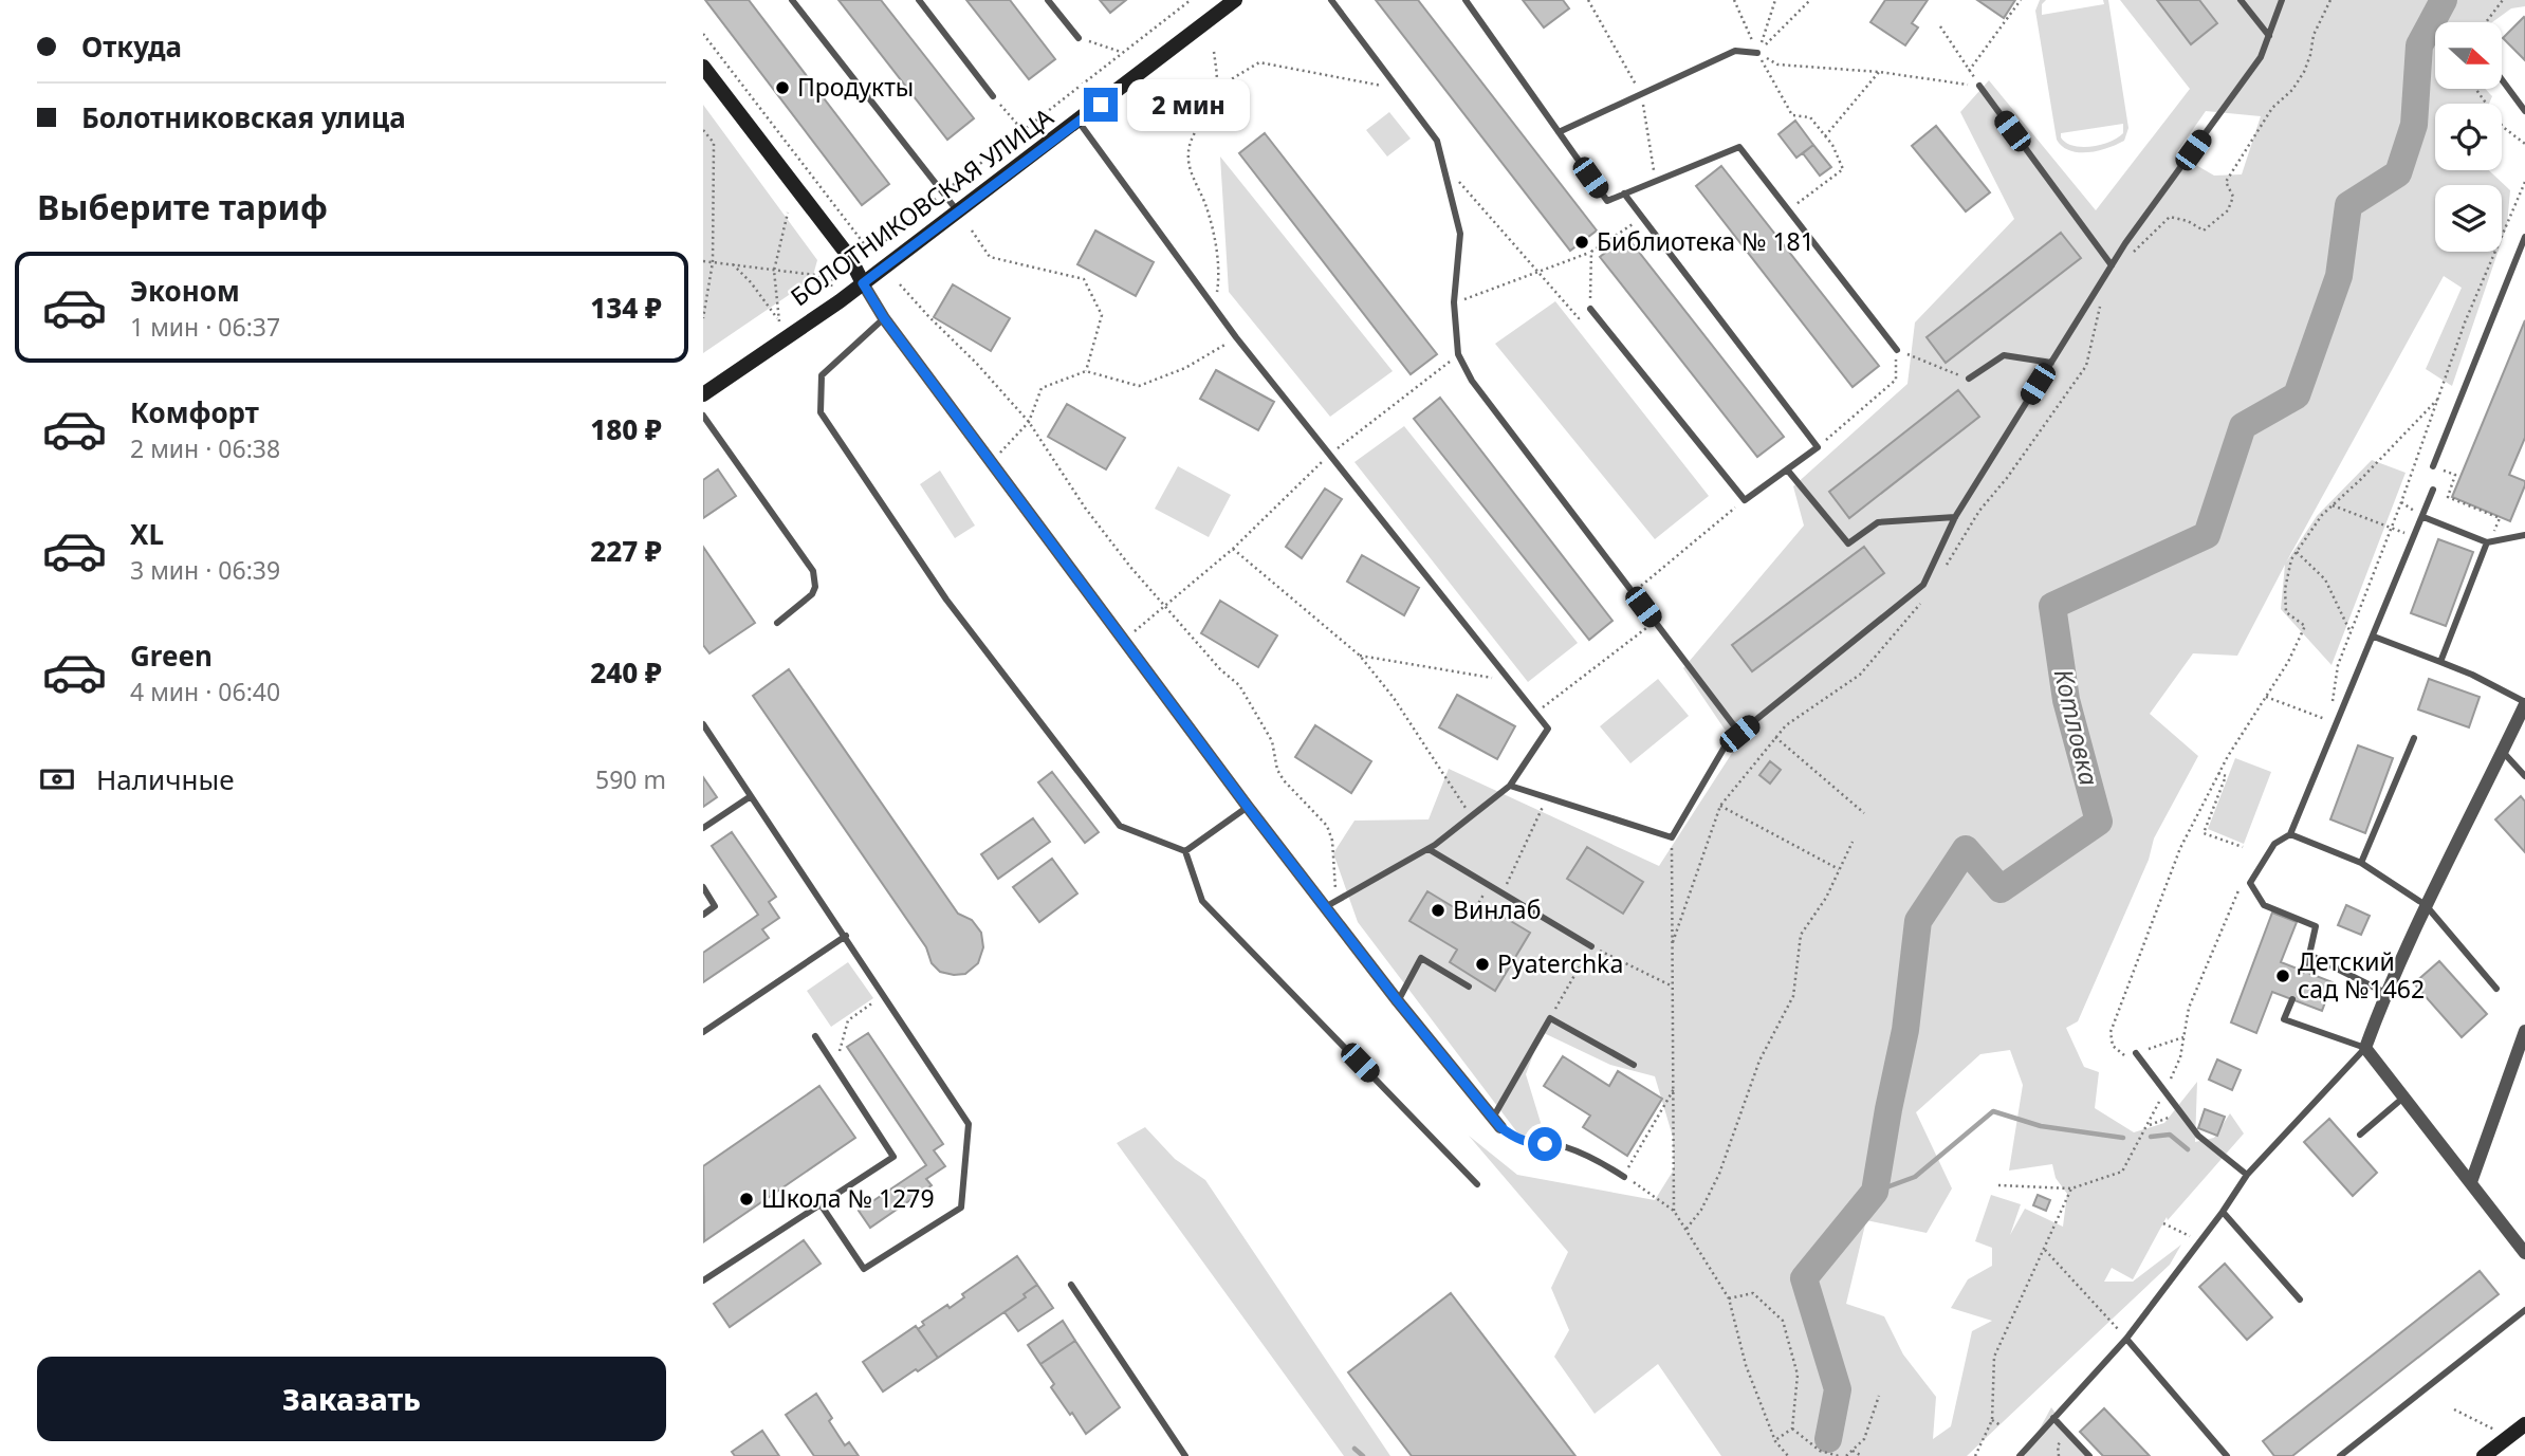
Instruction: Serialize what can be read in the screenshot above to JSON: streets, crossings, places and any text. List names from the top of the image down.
{
  "streets": {
    "street": ["БОЛОТНИКОВСКАЯ УЛИЦА"]
  },
  "water": ["Котловка"],
  "places": [
    "Продукты",
    "Библиотека № 181",
    "Винлаб",
    "Pyaterchka",
    "Детский сад №1462",
    "Школа № 1279"
  ],
  "north": "right",
  "page": {
    "banner": ["Откуда", "Болотниковская улица"],
    "bubble": "2 мин",
    "heading": "Выберите тариф",
    "list": [
      {
        "name": "Эконом",
        "note": "1 мин · 06:37",
        "value": "134 ₽"
      },
      {
        "name": "Комфорт",
        "note": "2 мин · 06:38",
        "value": "180 ₽"
      },
      {
        "name": "XL",
        "note": "3 мин · 06:39",
        "value": "227 ₽"
      },
      {
        "name": "Green",
        "note": "4 мин · 06:40",
        "value": "240 ₽"
      }
    ],
    "pay": ["Наличные", "590 m"],
    "buttons": "Заказать"
  }
}
